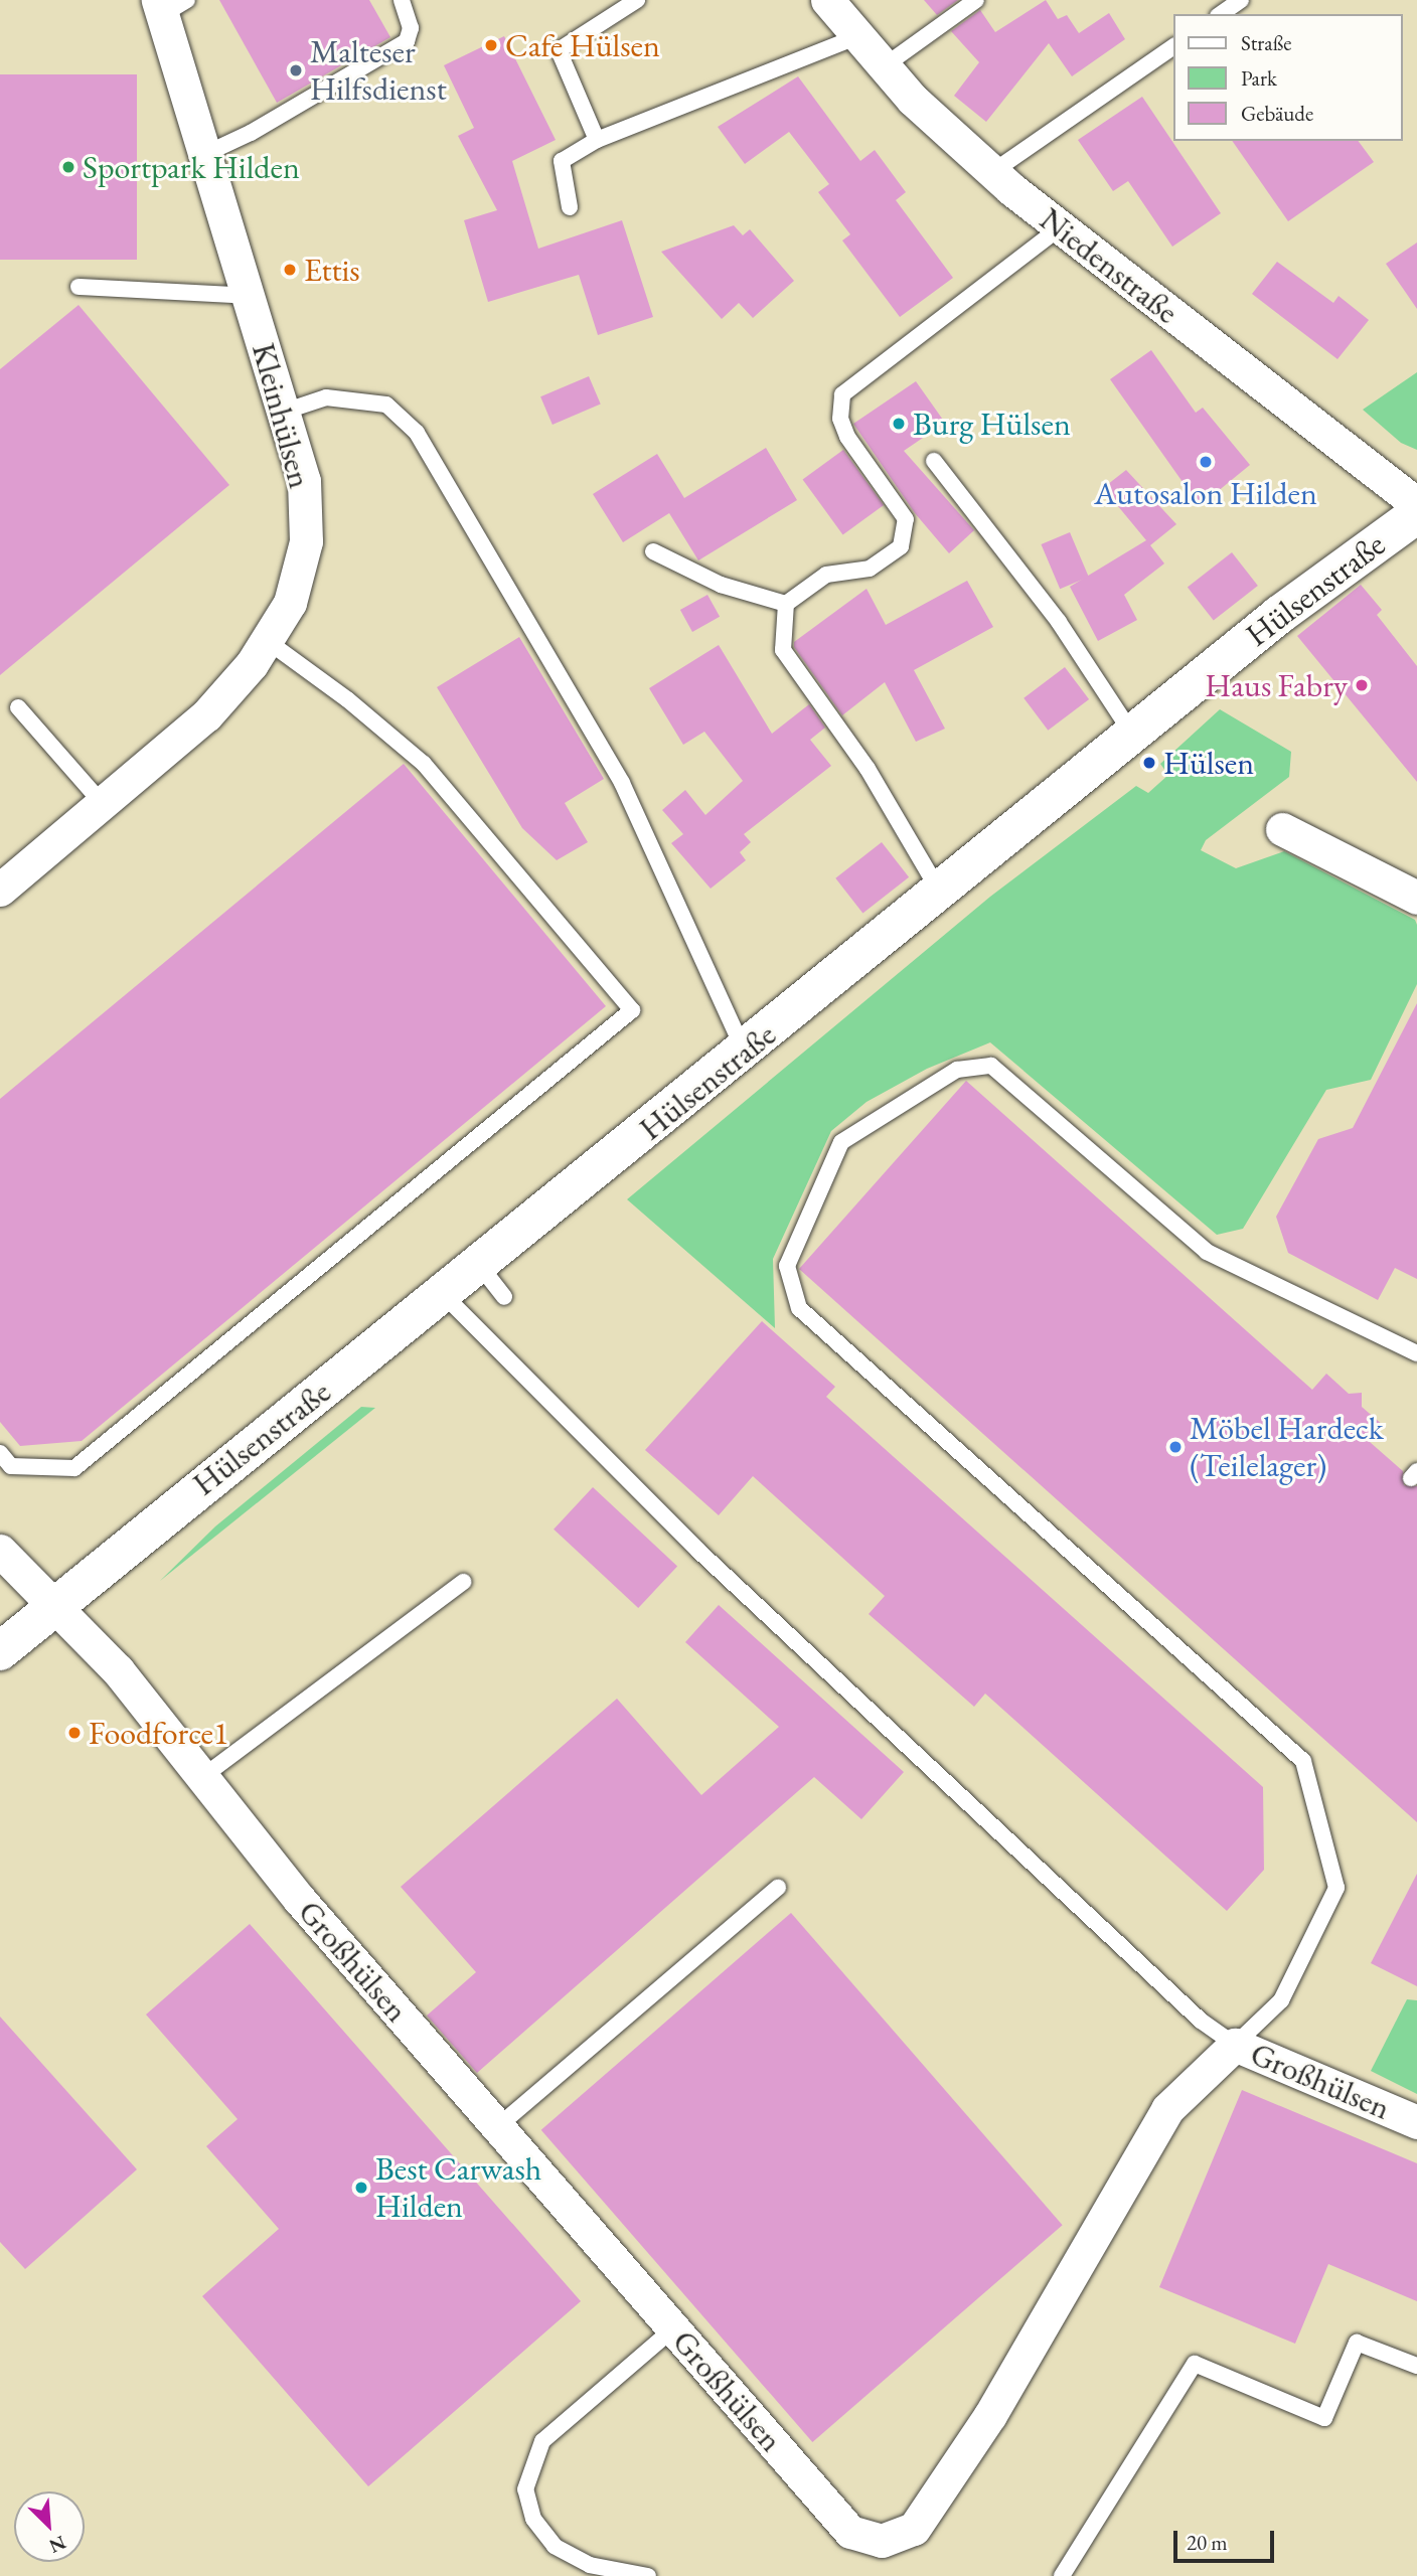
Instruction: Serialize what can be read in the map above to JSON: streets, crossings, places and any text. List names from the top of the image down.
{
  "streets": {
    "main road": ["Hülsenstraße"],
    "street": ["Niedenstraße", "Kleinhülsen", "Großhülsen"]
  },
  "crossings": [
    ["Hülsenstraße", "Großhülsen"]
  ],
  "places": [
    "Cafe Hülsen",
    "Malteser Hilfsdienst",
    "Sportpark Hilden",
    "Ettis",
    "Burg Hülsen",
    "Autosalon Hilden",
    "Haus Fabry",
    "Hülsen",
    "Möbel Hardeck (Teilelager)",
    "Foodforce1",
    "Best Carwash Hilden"
  ],
  "legend": ["Straße", "Park", "Gebäude"],
  "scale_bar": "20 m",
  "north": "bottom right"
}
